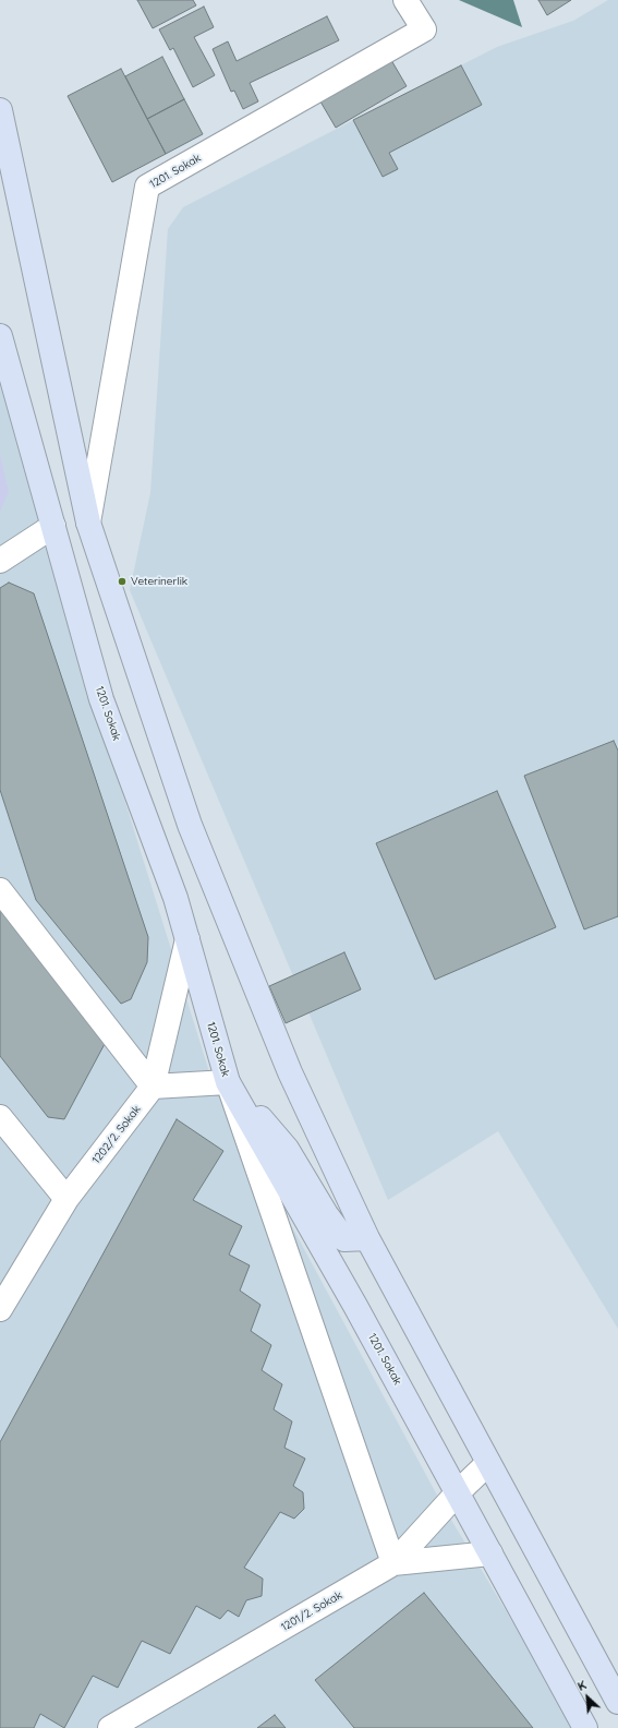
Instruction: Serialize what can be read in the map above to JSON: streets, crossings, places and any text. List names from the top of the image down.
{
  "streets": {
    "main road": ["1201. Sokak"],
    "street": ["1202/2. Sokak", "1201/2. Sokak"]
  },
  "crossings": [
    ["1201. Sokak", "1202/2. Sokak"],
    ["1201. Sokak", "1201/2. Sokak"]
  ],
  "places": ["Veterinerlik"],
  "north": "top left"
}
